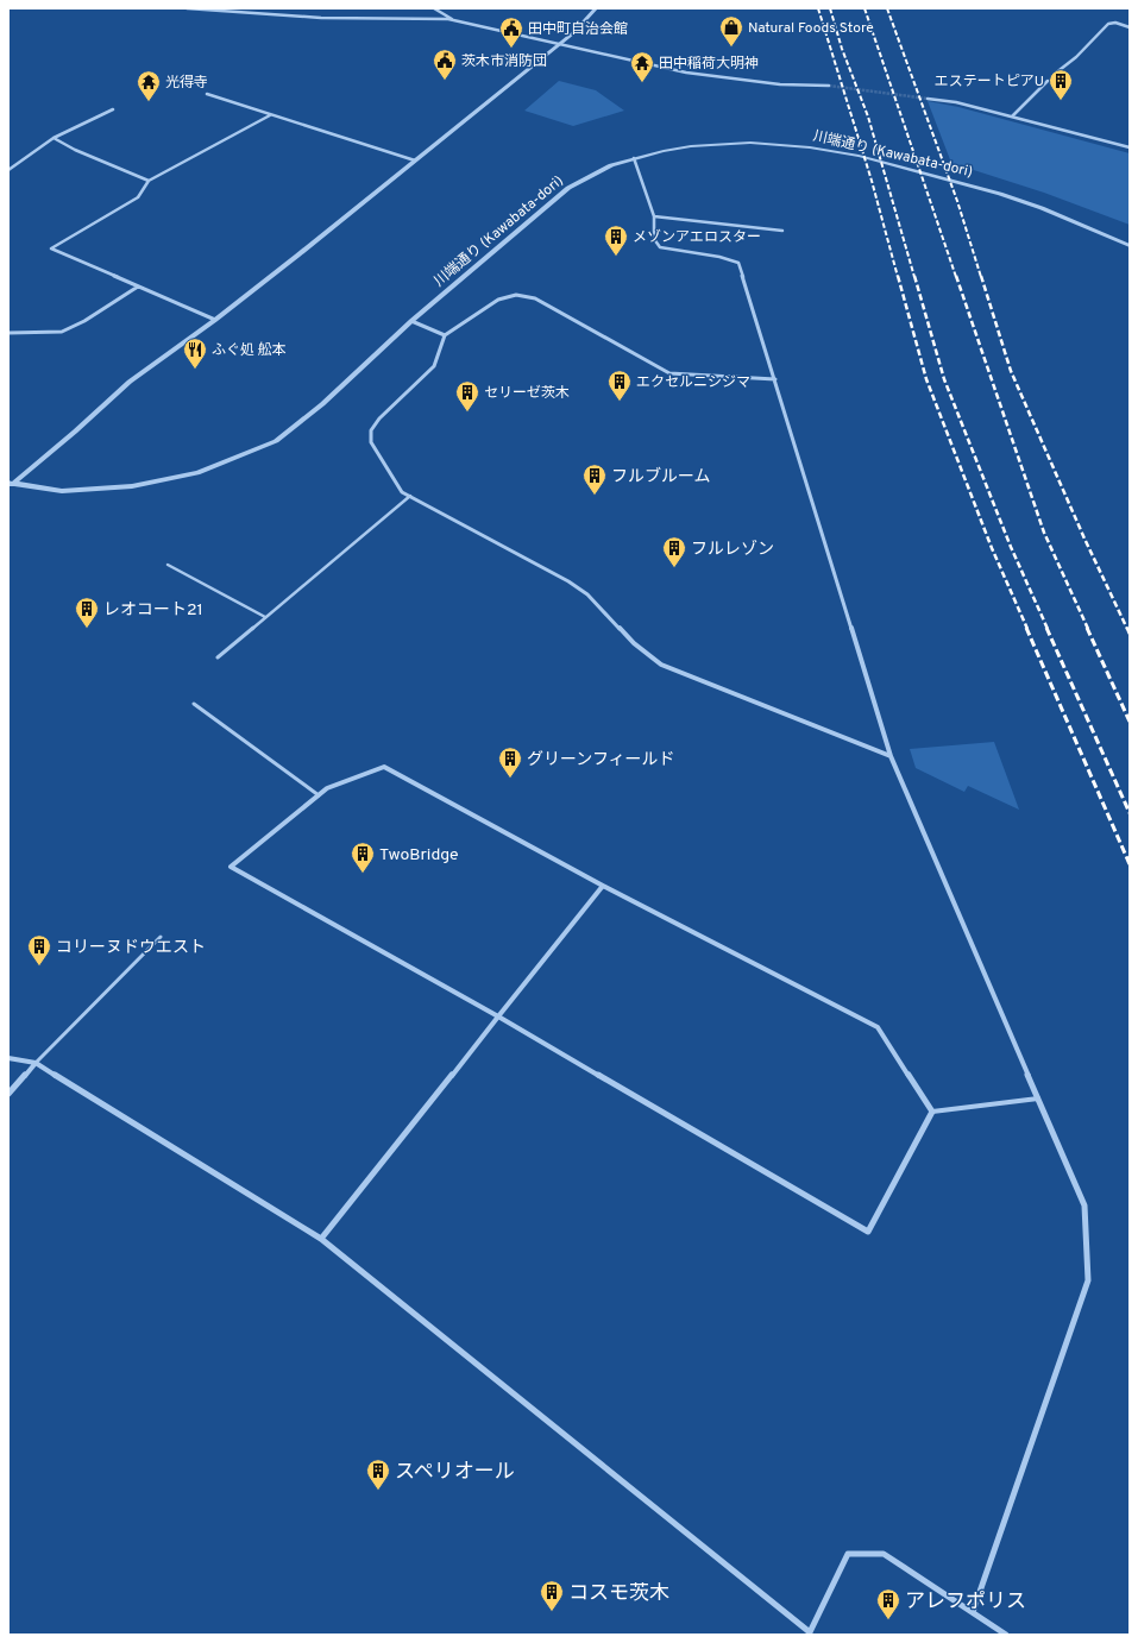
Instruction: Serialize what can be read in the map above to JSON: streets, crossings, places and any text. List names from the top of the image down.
{
  "streets": {
    "street": ["川端通り (Kawabata-dori)"]
  },
  "places": {
    "shop": ["Natural Foods Store"],
    "public building": ["田中町自治会館", "茨木市消防団"],
    "temple": ["田中稲荷大明神", "光得寺"],
    "building": [
      "エステートピアU",
      "メゾンアエロスター",
      "エクセルニシジマ",
      "セリーゼ茨木",
      "フルブルーム",
      "フルレゾン",
      "レオコート21",
      "グリーンフィールド",
      "TwoBridge",
      "コリーヌドウエスト",
      "スペリオール",
      "コスモ茨木",
      "アレフポリス"
    ],
    "restaurant": ["ふぐ処 舩本"]
  }
}
